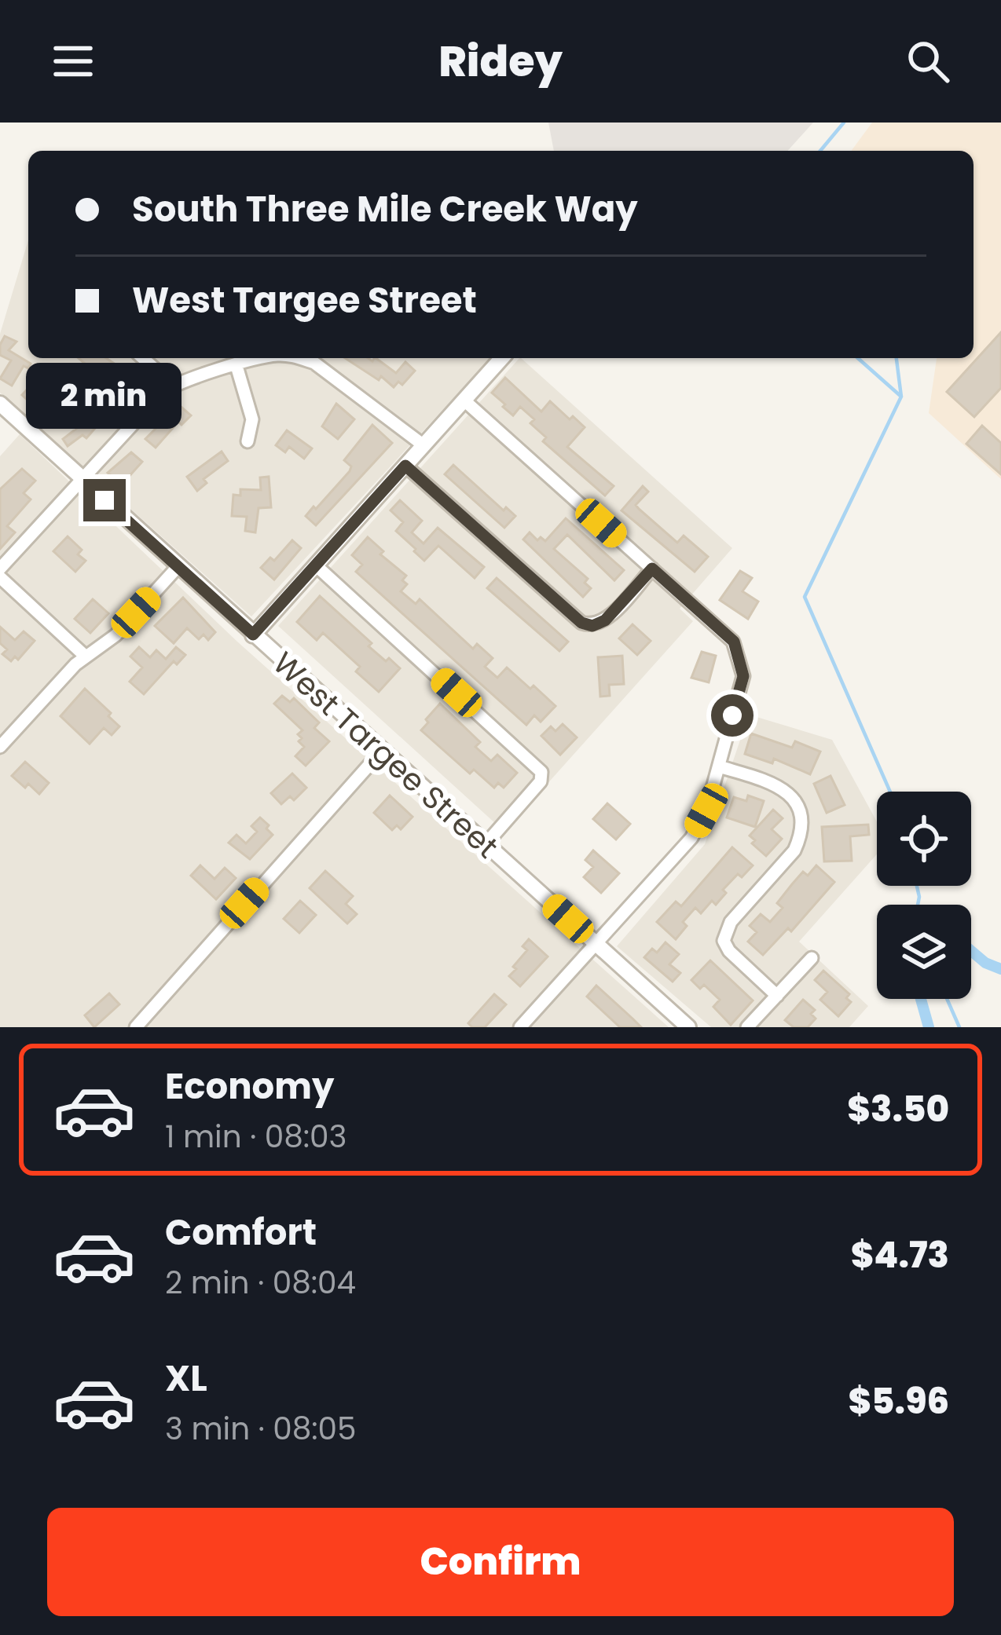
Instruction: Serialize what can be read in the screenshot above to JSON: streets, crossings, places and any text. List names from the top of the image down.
{
  "streets": {
    "street": ["West Targee Street"]
  },
  "page": {
    "header": "Ridey",
    "banner": ["South Three Mile Creek Way", "West Targee Street"],
    "bubble": "2 min",
    "list": [
      {
        "name": "Economy",
        "note": "1 min · 08:03",
        "value": "$3.50"
      },
      {
        "name": "Comfort",
        "note": "2 min · 08:04",
        "value": "$4.73"
      },
      {
        "name": "XL",
        "note": "3 min · 08:05",
        "value": "$5.96"
      }
    ],
    "buttons": "Confirm"
  }
}
